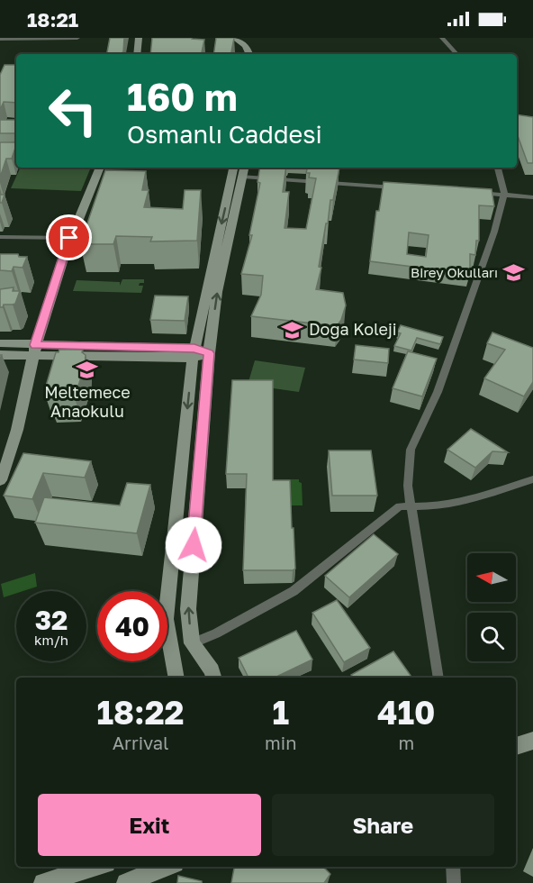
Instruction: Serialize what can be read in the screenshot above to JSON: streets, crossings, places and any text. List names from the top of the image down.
{
  "places": {
    "school or university": ["Birey Okulları", "Doğa Koleji", "Meltemece Anaokulu"]
  },
  "north": "left",
  "page": {
    "status": "18:21",
    "turn": ["160 m", "Osmanlı Caddesi"],
    "speed": "32 km/h",
    "limit": "40",
    "eta": [
      "18:22",
      "Arrival",
      "1",
      "min",
      "410",
      "m"
    ],
    "buttons": ["Exit", "Share"]
  }
}
